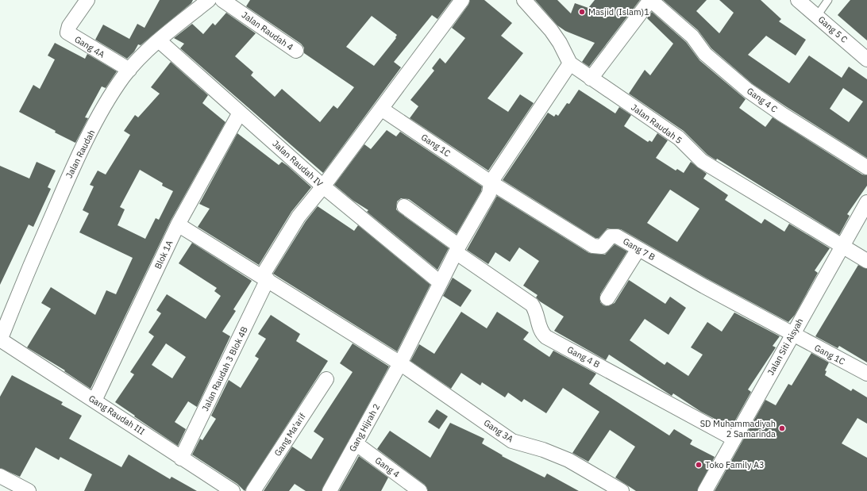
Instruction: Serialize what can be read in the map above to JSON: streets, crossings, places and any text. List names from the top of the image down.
{
  "streets": {
    "street": [
      "Gang 5 C",
      "Jalan Raudah 4",
      "Gang 4A",
      "Gang 4 C",
      "Jalan Raudah 5",
      "Gang 1C",
      "Jalan Raudah",
      "Jalan Raudah IV",
      "Gang 7 B",
      "Blok 1A",
      "Jalan Siti Aisyah",
      "Gang 4 B",
      "Jalan Raudah 3 Blok 4B",
      "Gang Raudah III",
      "Gang Hijrah 2",
      "Gang 3A",
      "Gang Ma'arif",
      "Gang 4"
    ]
  },
  "crossings": [
    ["Gang 4A", "Jalan Raudah"],
    ["Gang 4 C", "Jalan Raudah 5"],
    ["Jalan Raudah 5", "Jalan Siti Aisyah"],
    ["Jalan Raudah 5", "Gang Hijrah 2"],
    ["Gang 1C", "Gang 7 B"],
    ["Gang 1C", "Jalan Siti Aisyah"],
    ["Gang 1C", "Jalan Raudah 3 Blok 4B"],
    ["Gang 1C", "Gang Hijrah 2"],
    ["Jalan Raudah", "Jalan Raudah IV"],
    ["Jalan Raudah", "Gang Raudah III"],
    ["Jalan Raudah IV", "Blok 1A"],
    ["Jalan Raudah IV", "Jalan Raudah 3 Blok 4B"],
    ["Jalan Raudah IV", "Gang Hijrah 2"],
    ["Gang 7 B", "Jalan Siti Aisyah"],
    ["Gang 7 B", "Gang Hijrah 2"],
    ["Blok 1A", "Gang Raudah III"],
    ["Blok 1A", "Gang 3A"],
    ["Jalan Siti Aisyah", "Gang 4 B"],
    ["Gang 4 B", "Gang Hijrah 2"],
    ["Jalan Raudah 3 Blok 4B", "Gang Raudah III"],
    ["Jalan Raudah 3 Blok 4B", "Gang 3A"],
    ["Gang Hijrah 2", "Gang 3A"],
    ["Gang Hijrah 2", "Gang 4"]
  ],
  "places": ["Masjid (Islam)1", "SD Muhammadiyah 2 Samarinda", "Toko Family A3"]
}
